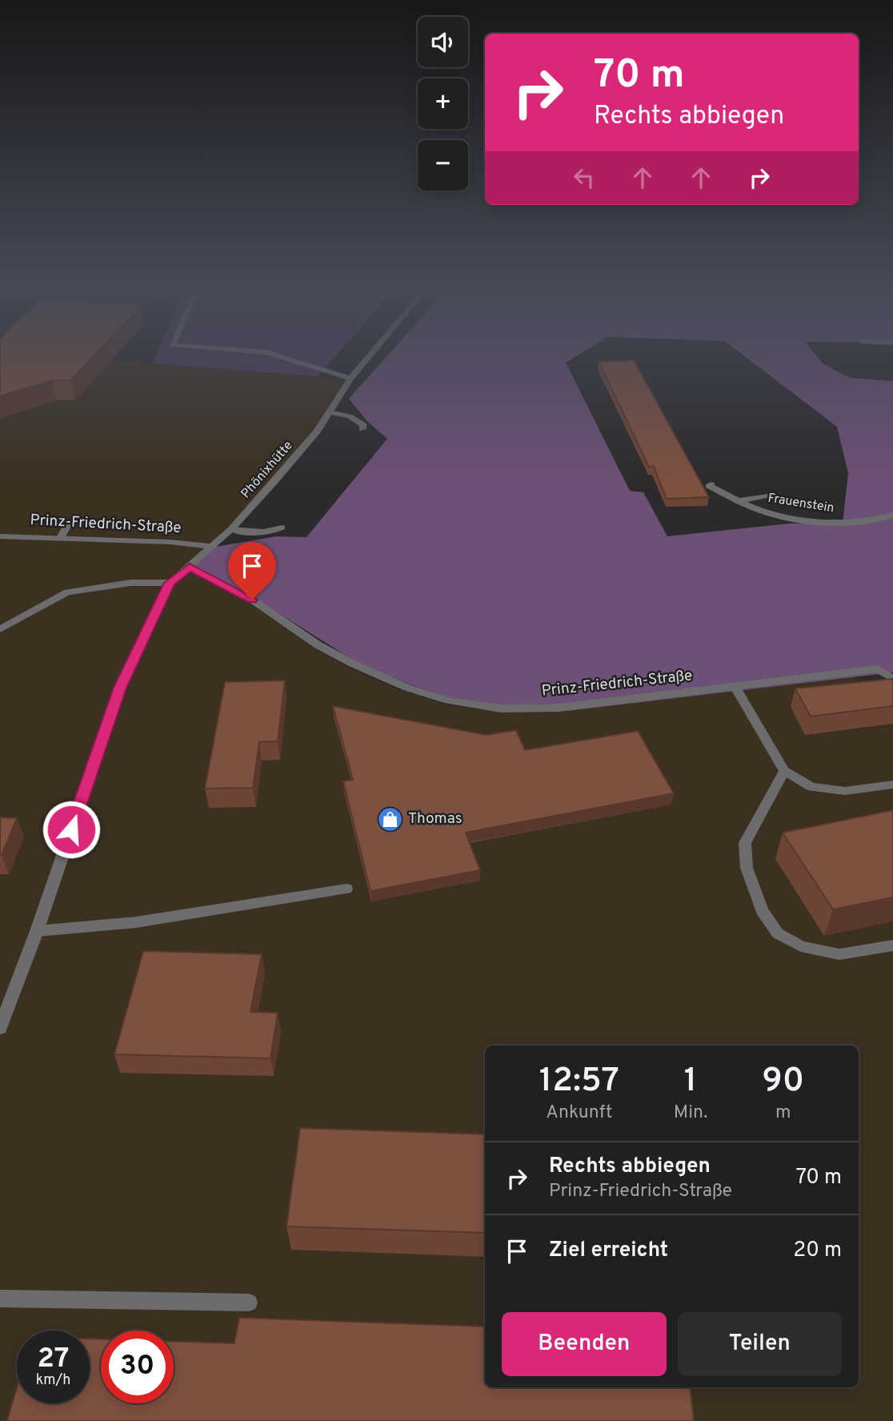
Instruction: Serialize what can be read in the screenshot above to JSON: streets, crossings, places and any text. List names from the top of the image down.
{
  "streets": {
    "street": ["Phönixhütte", "Frauenstein", "Prinz-Friedrich-Straße"]
  },
  "crossings": [
    ["Phönixhütte", "Prinz-Friedrich-Straße"]
  ],
  "places": {
    "shop": ["Thomas"]
  },
  "page": {
    "map_buttons": ["+", "−"],
    "turn": ["70 m", "Rechts abbiegen"],
    "eta": [
      "12:57",
      "Ankunft",
      "1",
      "Min.",
      "90",
      "m"
    ],
    "list": [
      {
        "name": "Rechts abbiegen",
        "note": "Prinz-Friedrich-Straße",
        "value": "70 m"
      },
      {
        "name": "Ziel erreicht",
        "value": "20 m"
      }
    ],
    "buttons": ["Beenden", "Teilen"],
    "speed": "27 km/h",
    "limit": "30"
  }
}
